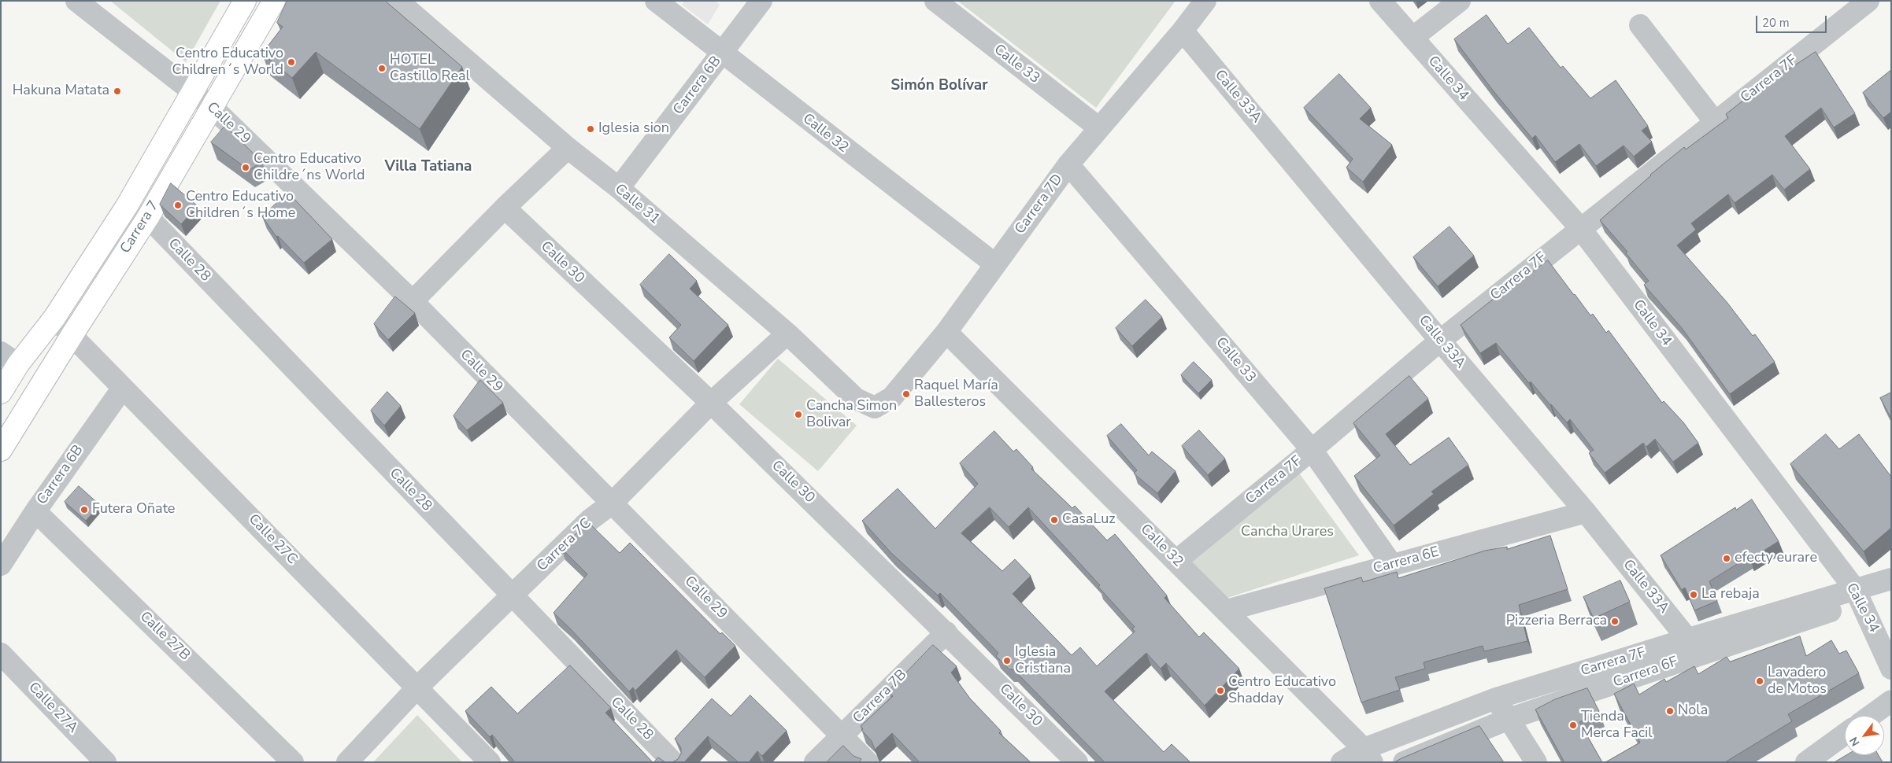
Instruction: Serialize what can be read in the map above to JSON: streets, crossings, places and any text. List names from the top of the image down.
{
  "streets": {
    "main road": ["Carrera 7"],
    "street": [
      "Calle 33",
      "Calle 34",
      "Carrera 7F",
      "Carrera 6B",
      "Calle 33A",
      "Calle 29",
      "Calle 32",
      "Calle 31",
      "Carrera 7D",
      "Calle 28",
      "Calle 30",
      "Calle 27C",
      "Carrera 7C",
      "Carrera 6E",
      "Calle 27B",
      "Carrera 6F",
      "Carrera 7B",
      "Calle 27A"
    ]
  },
  "crossings": [
    ["Calle 33", "Carrera 7F"],
    ["Calle 33", "Carrera 7D"],
    ["Calle 33", "Carrera 6E"],
    ["Calle 34", "Carrera 7F"],
    ["Carrera 7F", "Calle 33A"],
    ["Carrera 7F", "Calle 32"],
    ["Carrera 7F", "Carrera 6F"],
    ["Carrera 6B", "Calle 32"],
    ["Carrera 6B", "Calle 31"],
    ["Carrera 6B", "Calle 27C"],
    ["Carrera 6B", "Calle 27B"],
    ["Calle 33A", "Carrera 7D"],
    ["Calle 33A", "Carrera 6E"],
    ["Calle 33A", "Carrera 6F"],
    ["Calle 29", "Carrera 7"],
    ["Calle 29", "Carrera 7C"],
    ["Calle 29", "Carrera 7B"],
    ["Calle 32", "Carrera 7D"],
    ["Calle 32", "Carrera 6E"],
    ["Calle 31", "Carrera 7D"],
    ["Calle 31", "Carrera 7C"],
    ["Carrera 7", "Calle 28"],
    ["Carrera 7", "Calle 27C"],
    ["Calle 28", "Carrera 7C"],
    ["Calle 30", "Carrera 7C"],
    ["Calle 30", "Carrera 7B"],
    ["Calle 27C", "Carrera 7C"]
  ],
  "districts": ["Simón Bolívar", "Villa Tatiana"],
  "parks": ["Cancha Urares"],
  "places": [
    "Centro Educativo Children´s World",
    "HOTEL Castillo Real",
    "Hakuna Matata",
    "Iglesia sion",
    "Centro Educativo Childre´ns World",
    "Centro Educativo Children´s Home",
    "Raquel María Ballesteros",
    "Cancha Simon Bolivar",
    "Futera Oñate",
    "CasaLuz",
    "efecty eurare",
    "La rebaja",
    "Pizzeria Berraca",
    "Iglesia Cristiana",
    "Lavadero de Motos",
    "Centro Educativo Shadday",
    "Nola",
    "Tienda Merca Facil"
  ],
  "scale_bar": "20 m",
  "north": "bottom left"
}
